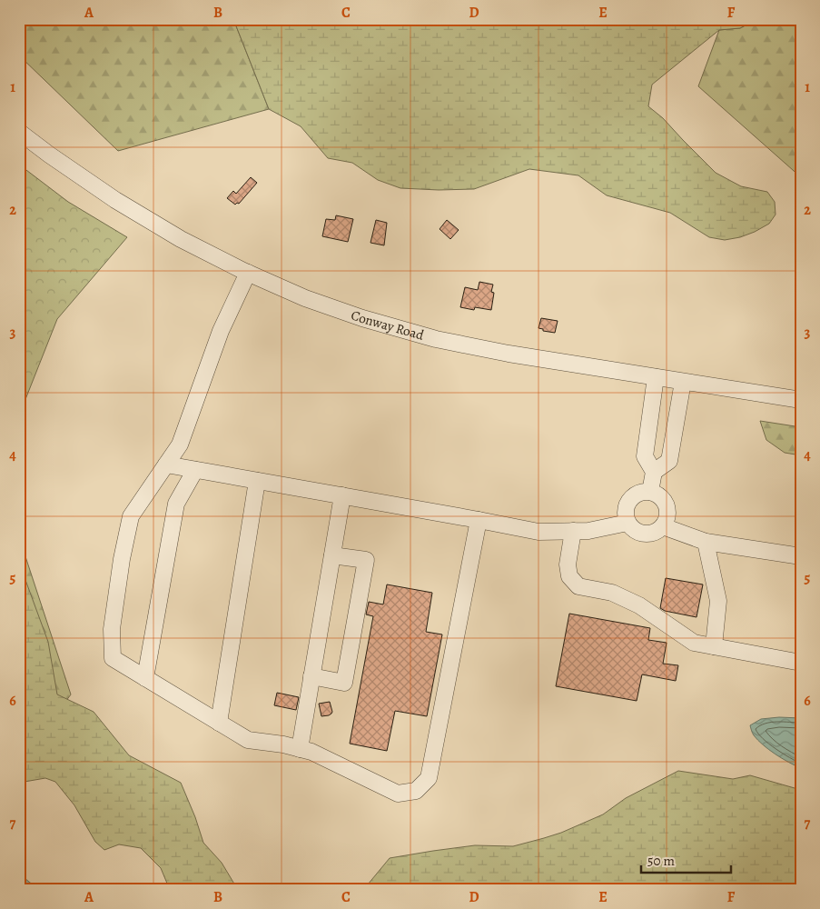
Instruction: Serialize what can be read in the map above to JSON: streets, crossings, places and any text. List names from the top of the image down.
{
  "streets": {
    "street": ["Conway Road"]
  },
  "scale_bar": "50 m",
  "grid": {
    "columns": [
      "A",
      "B",
      "C",
      "D",
      "E",
      "F"
    ],
    "rows": [
      "1",
      "2",
      "3",
      "4",
      "5",
      "6",
      "7"
    ]
  }
}
